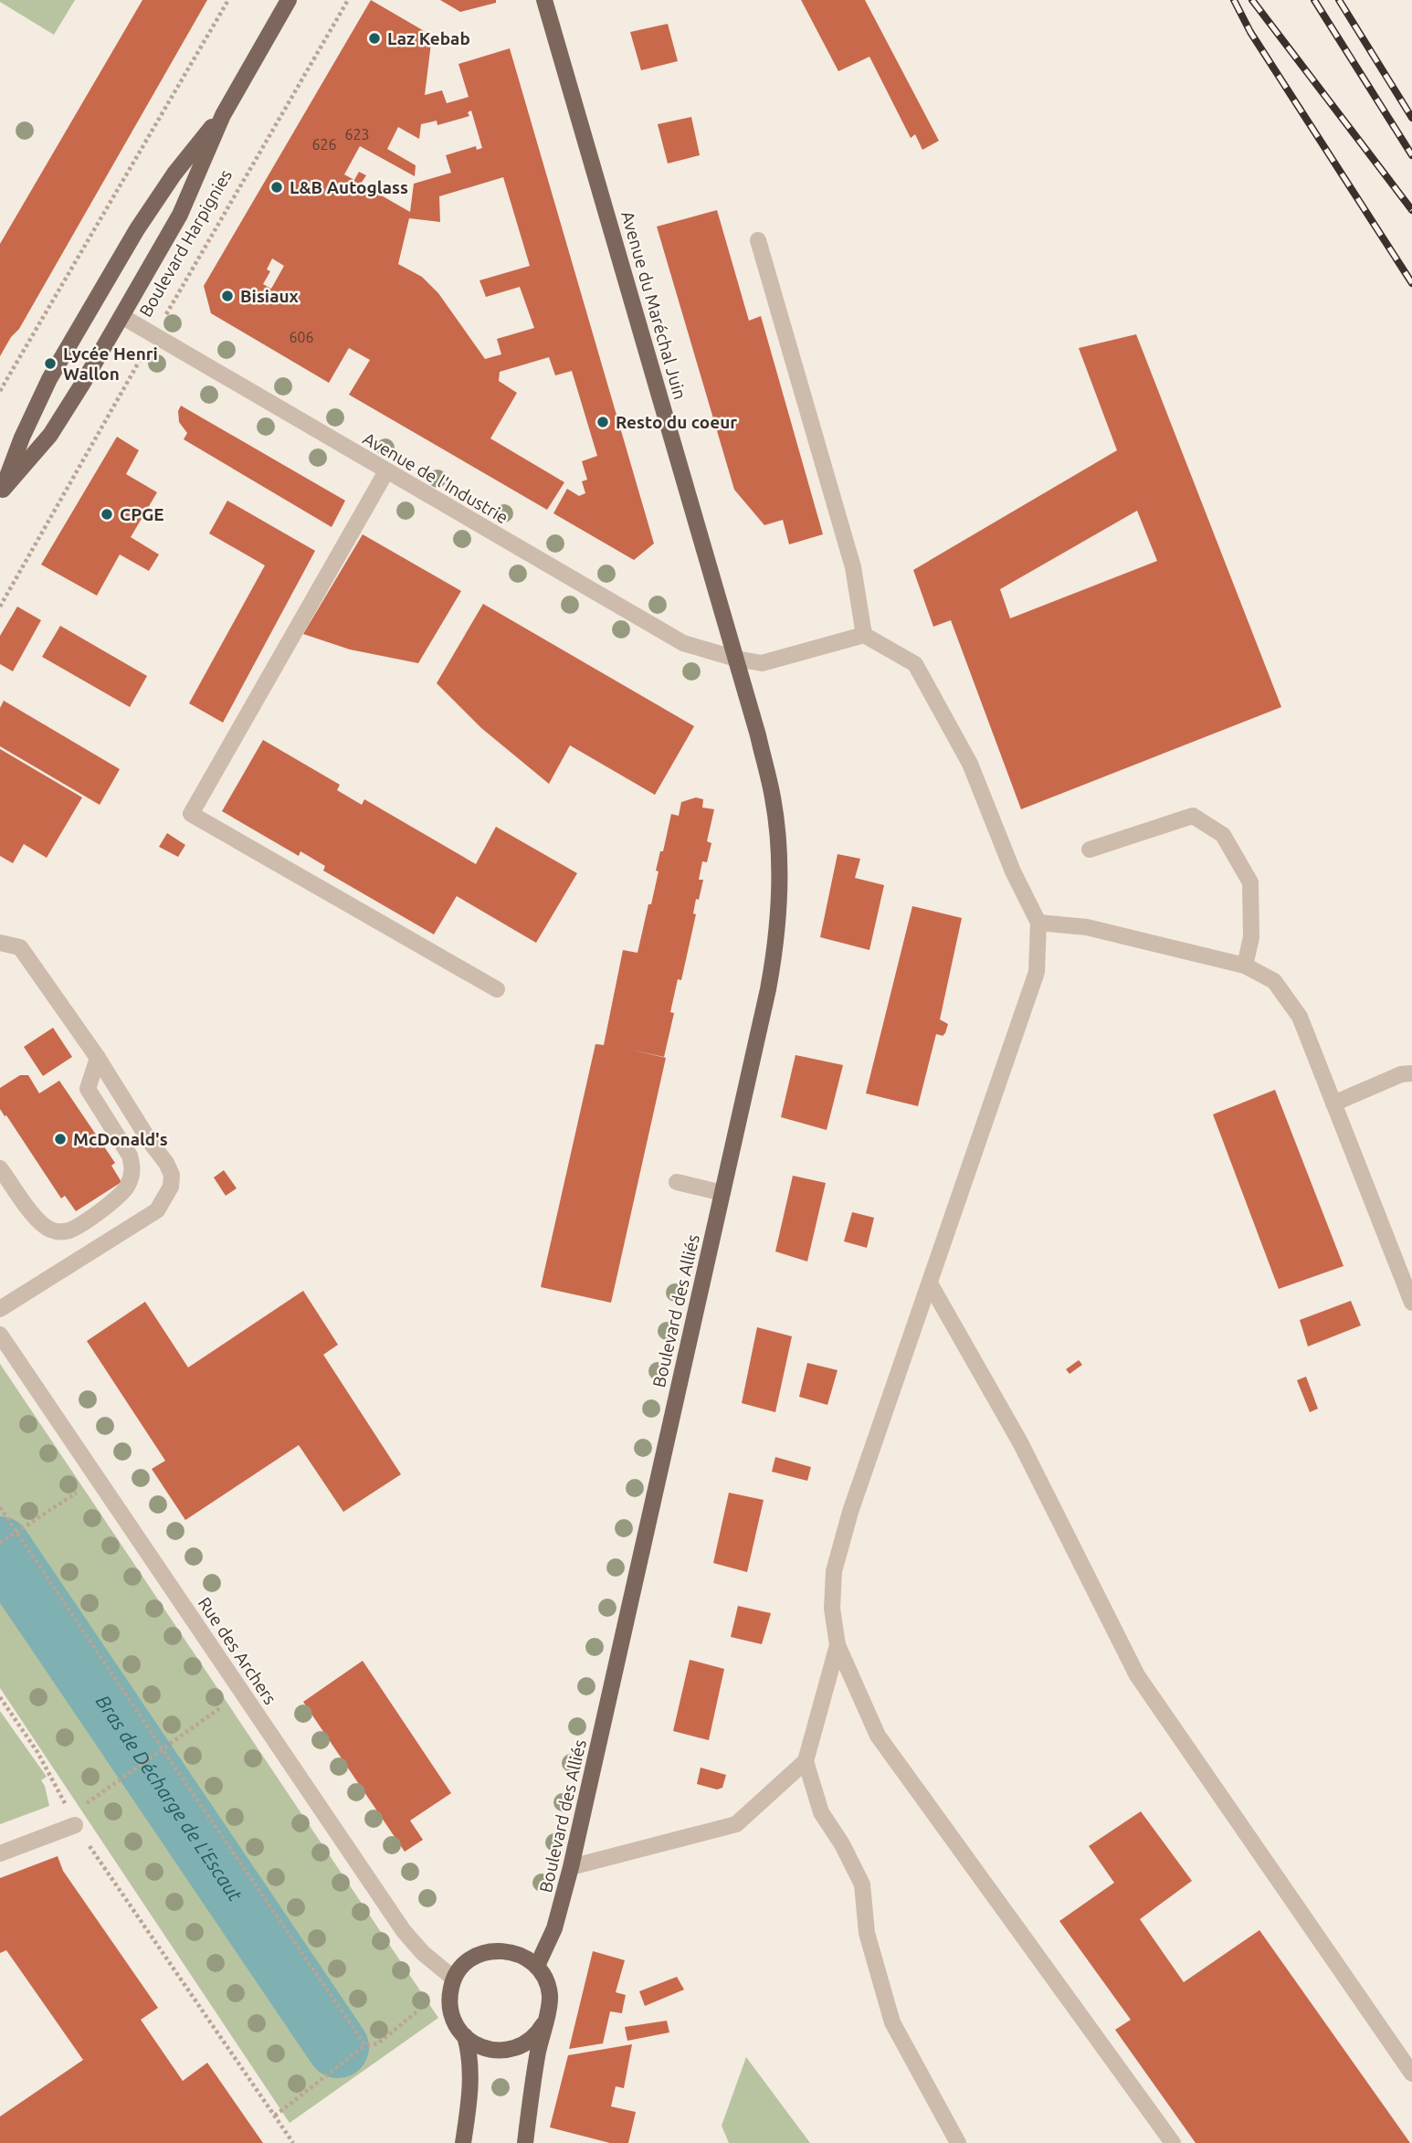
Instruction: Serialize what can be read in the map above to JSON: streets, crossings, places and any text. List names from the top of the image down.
{
  "streets": {
    "main road": ["Boulevard Harpignies", "Avenue du Maréchal Juin", "Boulevard des Alliés"],
    "street": ["Avenue de l'Industrie", "Rue des Archers"]
  },
  "crossings": [
    ["Boulevard Harpignies", "Avenue de l'Industrie"],
    ["Avenue du Maréchal Juin", "Avenue de l'Industrie"],
    ["Avenue du Maréchal Juin", "Boulevard des Alliés"],
    ["Avenue de l'Industrie", "Boulevard des Alliés"],
    ["Boulevard des Alliés", "Rue des Archers"]
  ],
  "water": ["Bras de Décharge de L'Escaut"],
  "places": [
    "Laz Kebab",
    "L&B Autoglass",
    "Bisiaux",
    "Lycée Henri Wallon",
    "Resto du coeur",
    "CPGE",
    "McDonald's"
  ],
  "house_numbers": ["623", "626", "606"]
}
